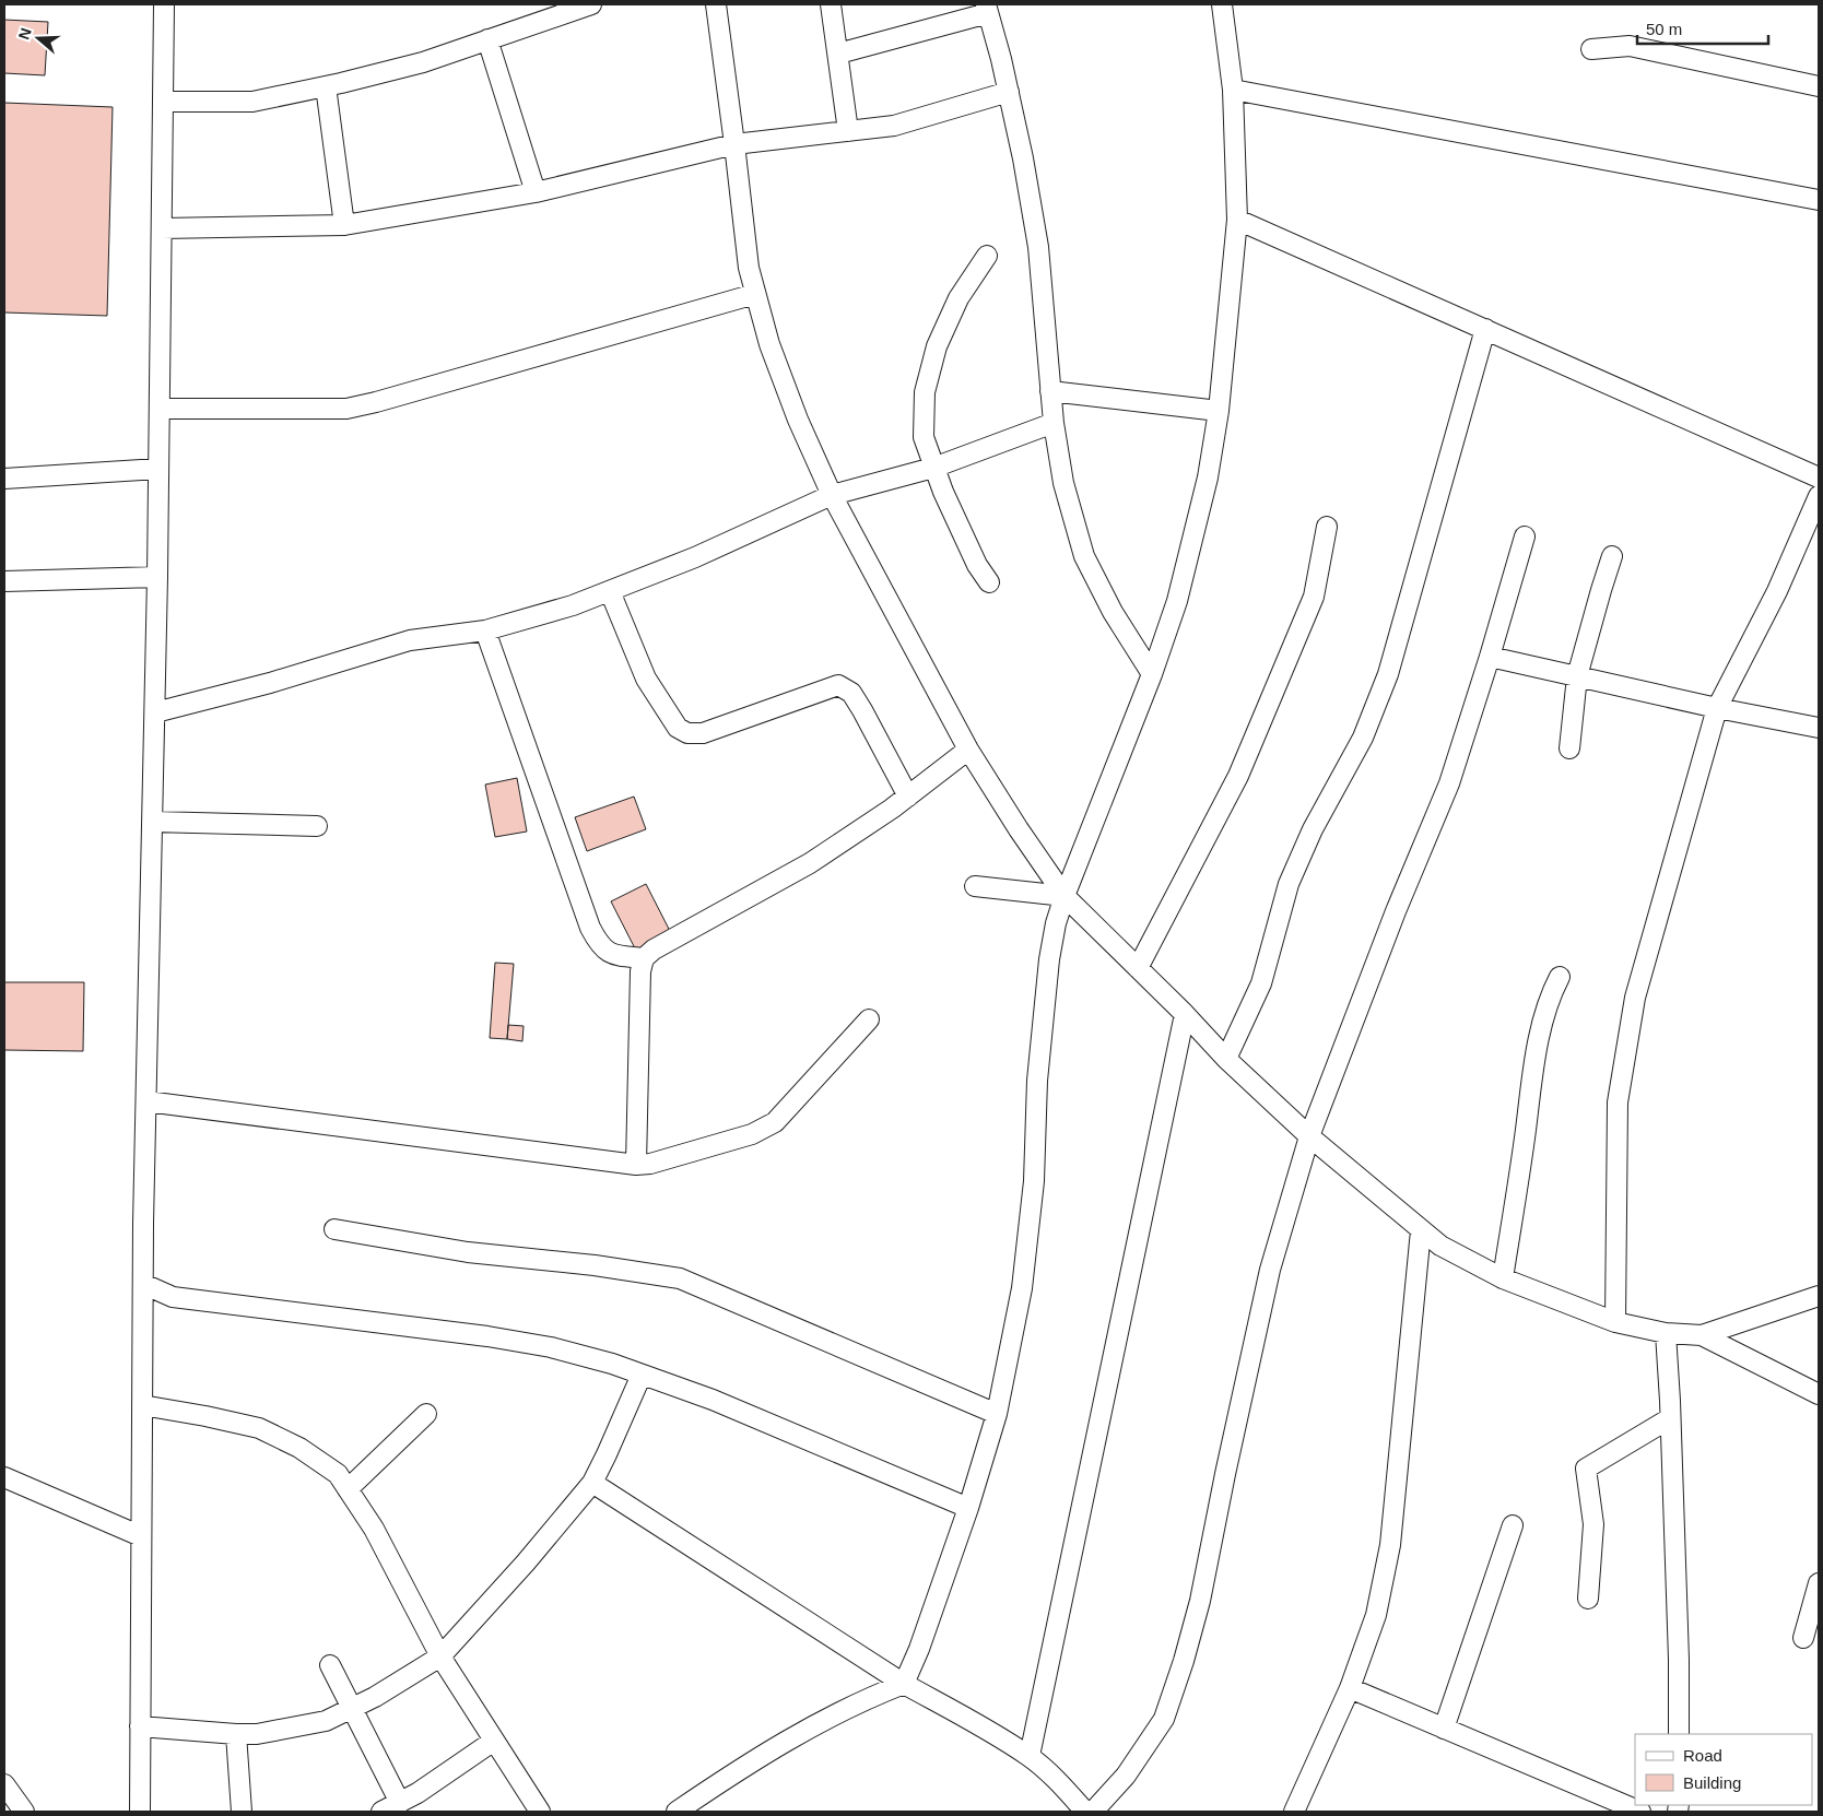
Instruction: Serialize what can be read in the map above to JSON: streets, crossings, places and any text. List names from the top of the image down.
{
  "legend": ["Road", "Building"],
  "scale_bar": "50 m",
  "north": "left"
}
